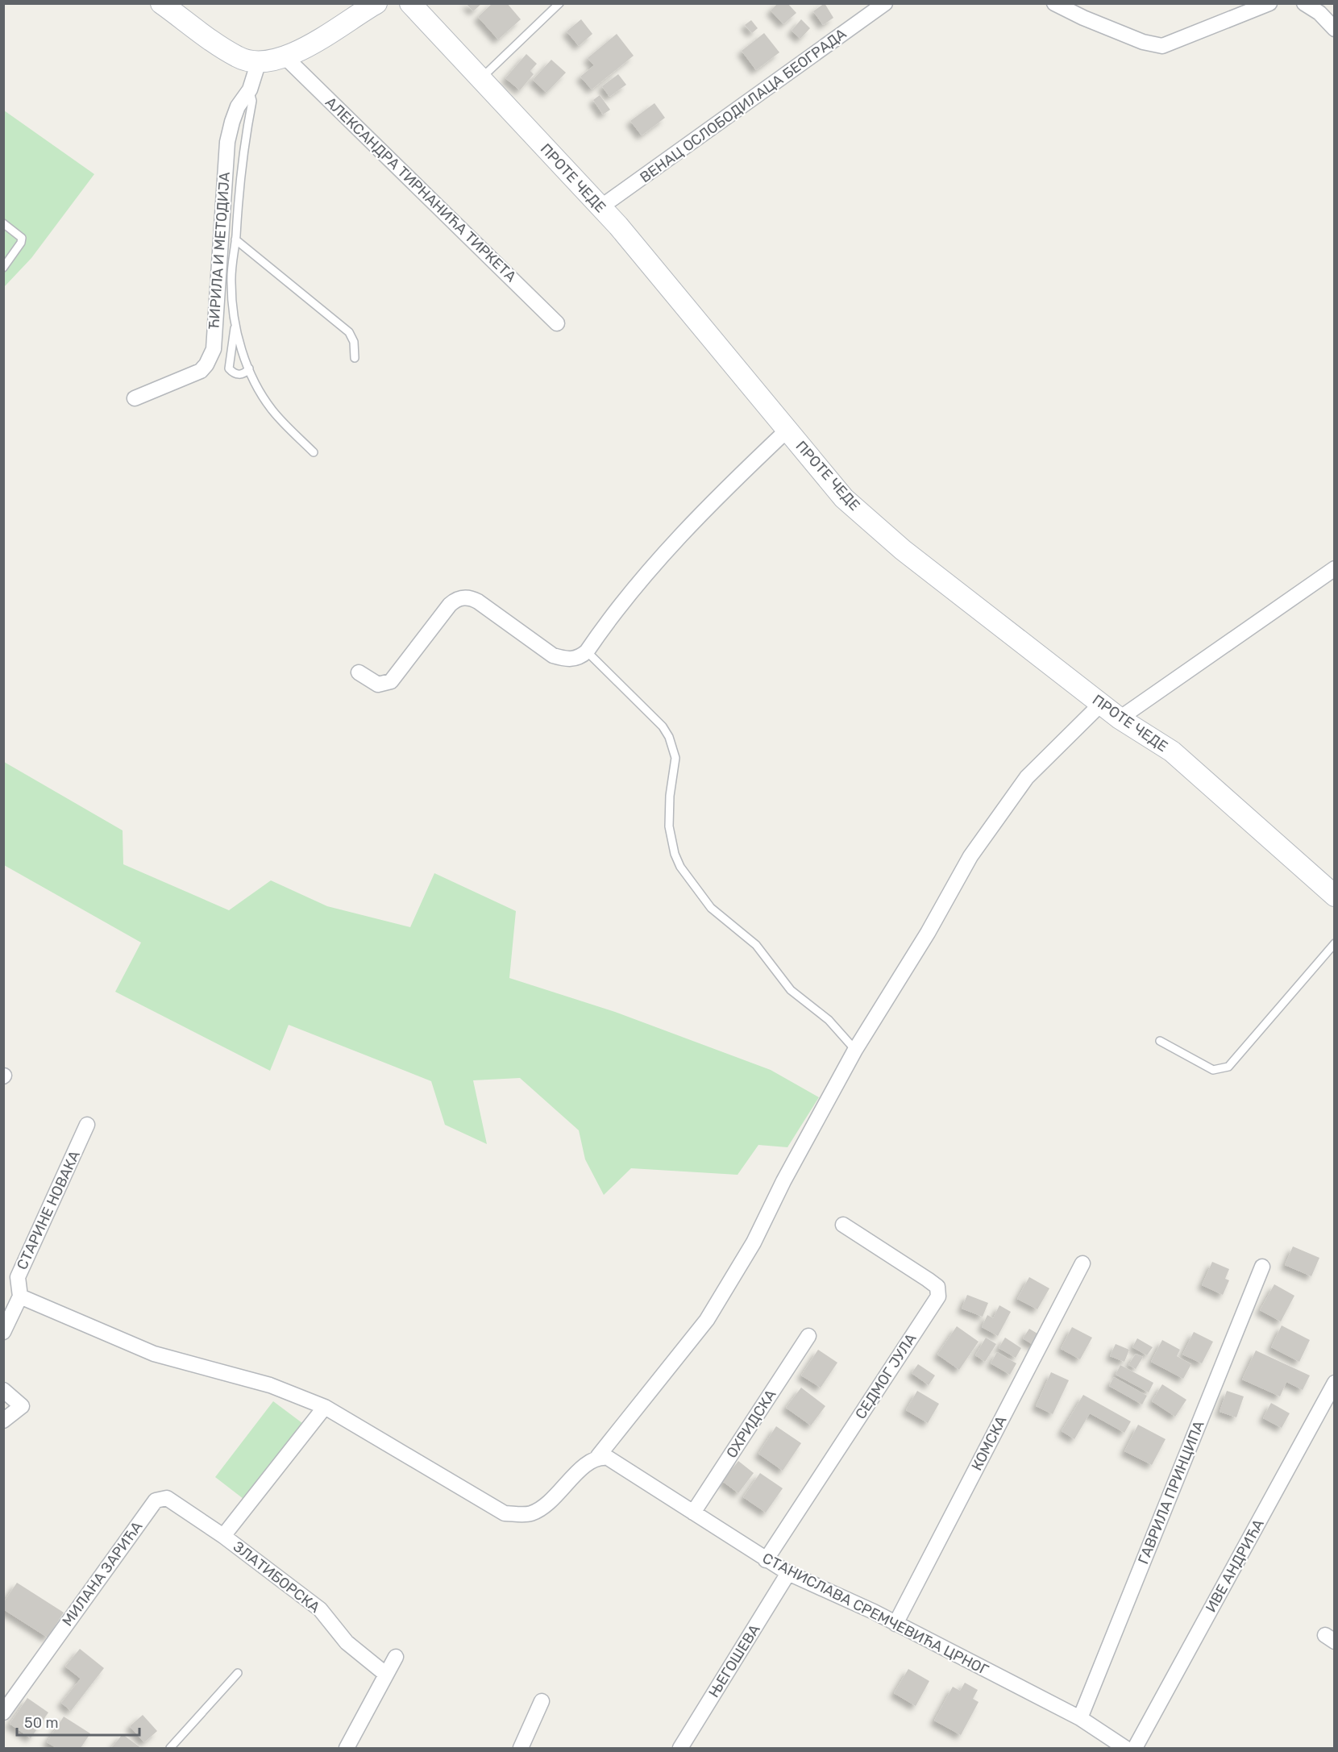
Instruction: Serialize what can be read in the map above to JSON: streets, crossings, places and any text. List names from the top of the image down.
{
  "streets": {
    "street": [
      "ВЕНАЦ ОСЛОБОДИЛАЦА БЕОГРАДА",
      "ПРОТЕ ЧЕДЕ",
      "АЛЕКСАНДРА ТИРНАНИЋА ТИРКЕТА",
      "ЋИРИЛА И МЕТОДИЈА",
      "СТАРИНЕ НОВАКА",
      "СЕДМОГ ЈУЛА",
      "ОХРИДСКА",
      "КОМСКА",
      "ГАВРИЛА ПРИНЦИПА",
      "ИВЕ АНДРИЋА",
      "МИЛАНА ЗАРИЋА",
      "ЗЛАТИБОРСКА",
      "СТАНИСЛАВА СРЕМЧЕВИЋА ЦРНОГ",
      "ЊЕГОШЕВА"
    ]
  },
  "crossings": [
    ["ВЕНАЦ ОСЛОБОДИЛАЦА БЕОГРАДА", "ПРОТЕ ЧЕДЕ"],
    ["СЕДМОГ ЈУЛА", "СТАНИСЛАВА СРЕМЧЕВИЋА ЦРНОГ"],
    ["ОХРИДСКА", "СТАНИСЛАВА СРЕМЧЕВИЋА ЦРНОГ"],
    ["КОМСКА", "СТАНИСЛАВА СРЕМЧЕВИЋА ЦРНОГ"],
    ["ГАВРИЛА ПРИНЦИПА", "СТАНИСЛАВА СРЕМЧЕВИЋА ЦРНОГ"],
    ["МИЛАНА ЗАРИЋА", "ЗЛАТИБОРСКА"],
    ["СТАНИСЛАВА СРЕМЧЕВИЋА ЦРНОГ", "ЊЕГОШЕВА"]
  ],
  "scale_bar": "50 m"
}
